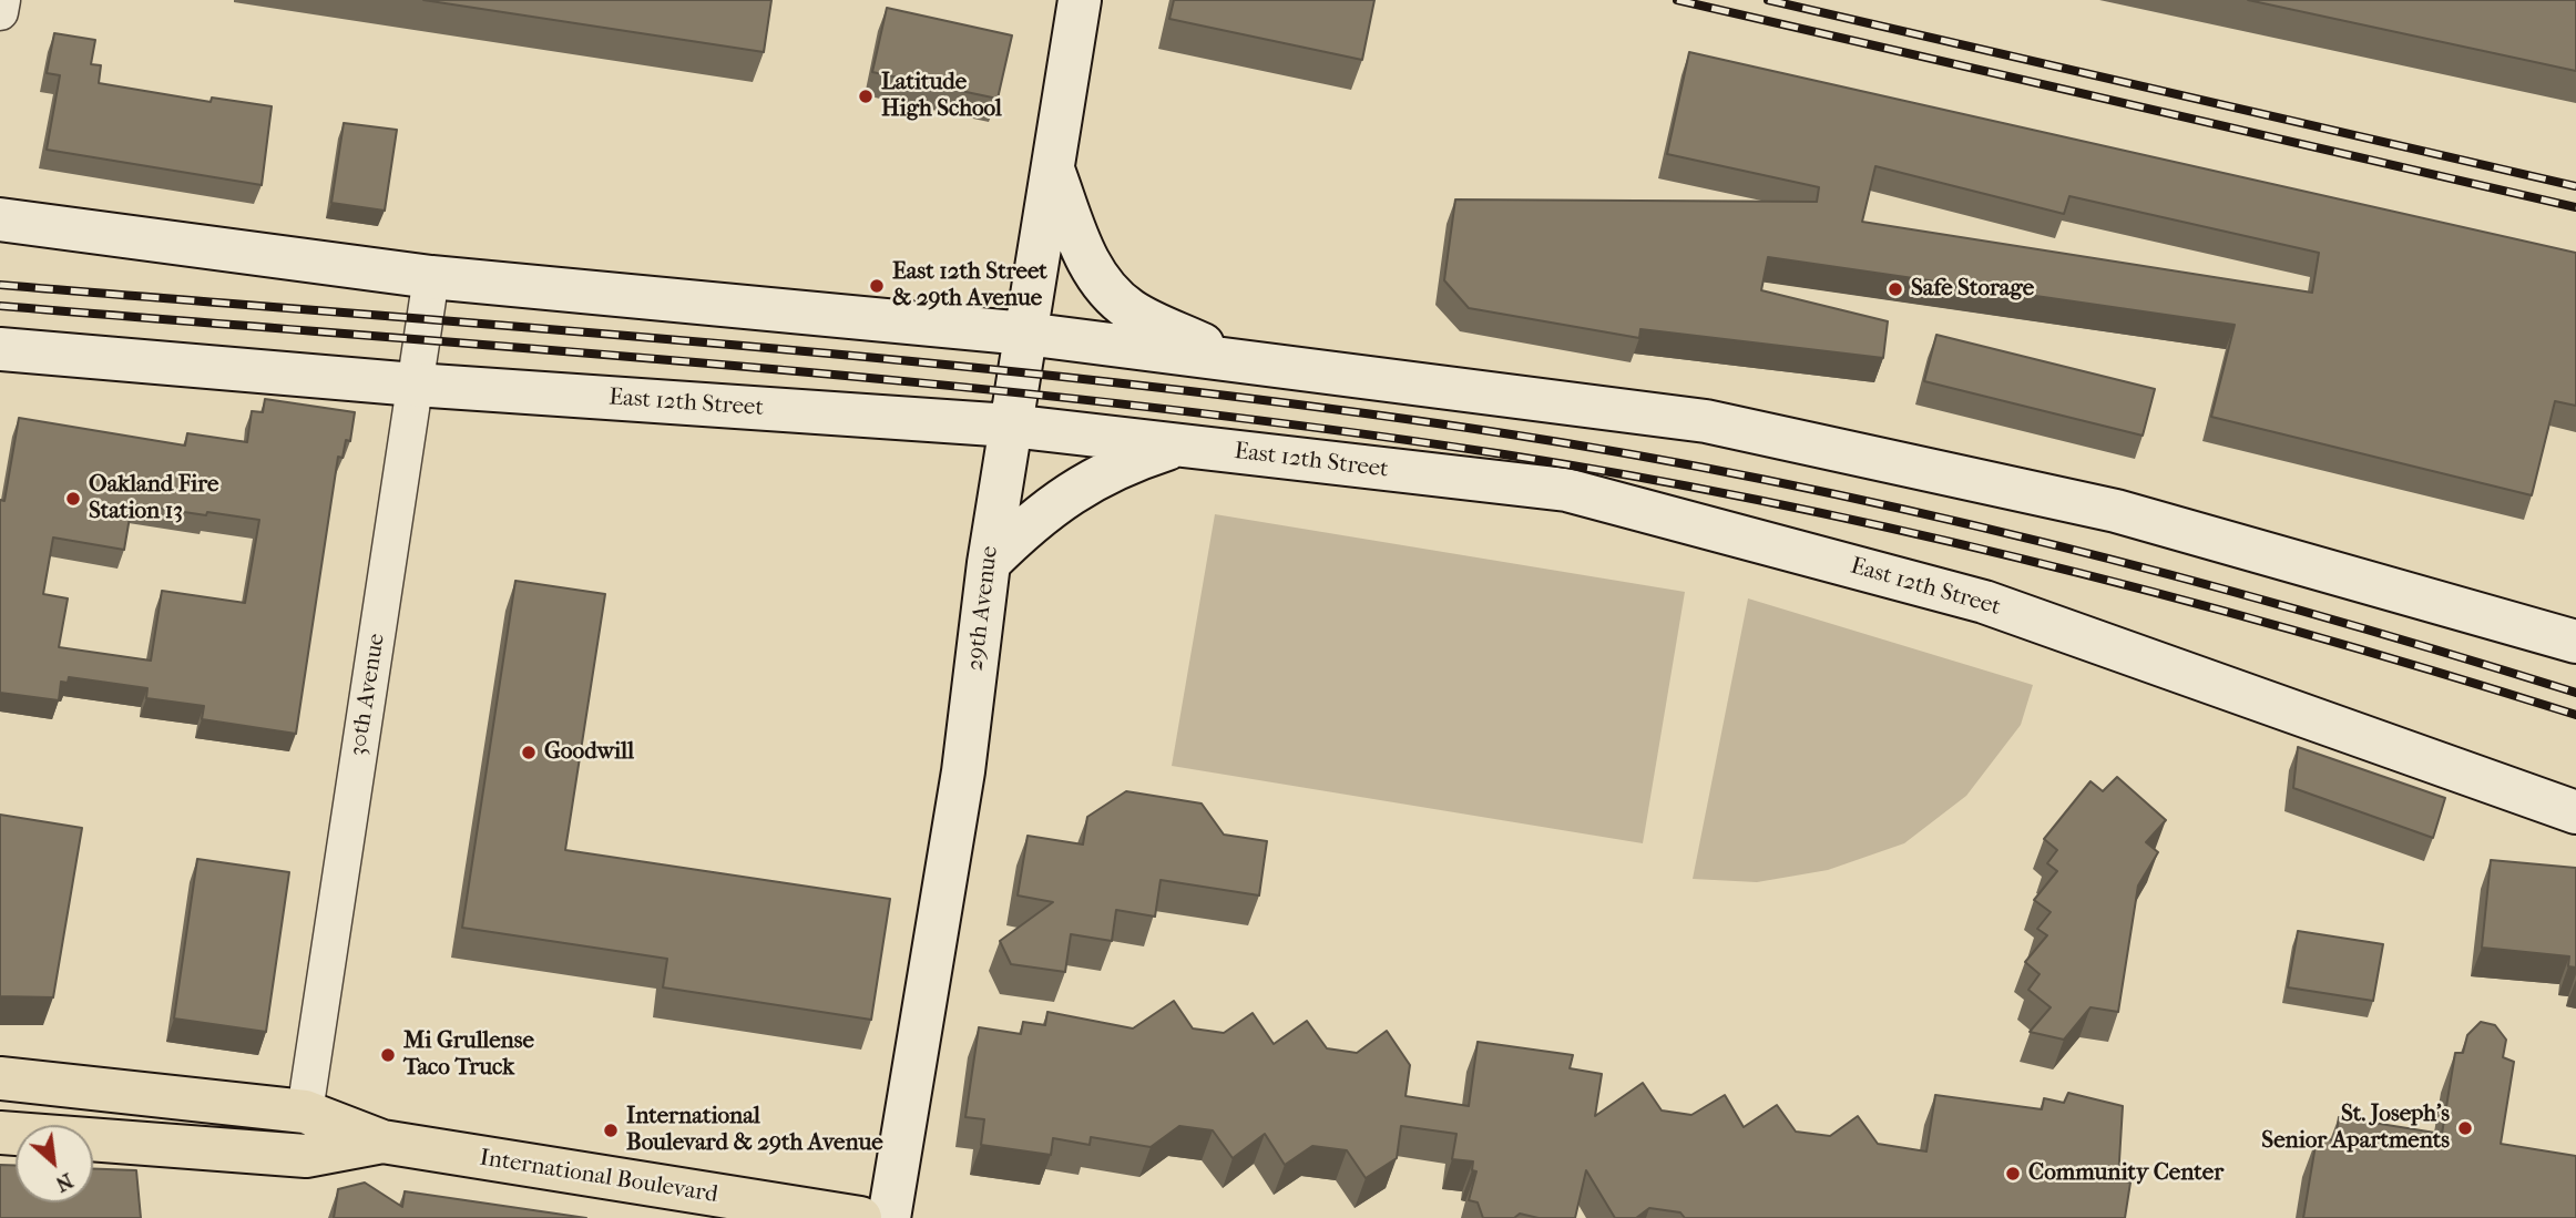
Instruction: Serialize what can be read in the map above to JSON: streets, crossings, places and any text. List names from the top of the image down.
{
  "streets": {
    "main road": ["East 12th Street", "29th Avenue", "International Boulevard"],
    "street": ["30th Avenue"]
  },
  "crossings": [
    ["East 12th Street", "29th Avenue"],
    ["East 12th Street", "30th Avenue"],
    ["30th Avenue", "International Boulevard"]
  ],
  "places": [
    "Latitude High School",
    "East 12th Street & 29th Avenue",
    "Safe Storage",
    "Oakland Fire Station 13",
    "Goodwill",
    "Mi Grullense Taco Truck",
    "St. Joseph’s Senior Apartments",
    "International Boulevard & 29th Avenue",
    "Community Center"
  ],
  "north": "bottom right"
}
